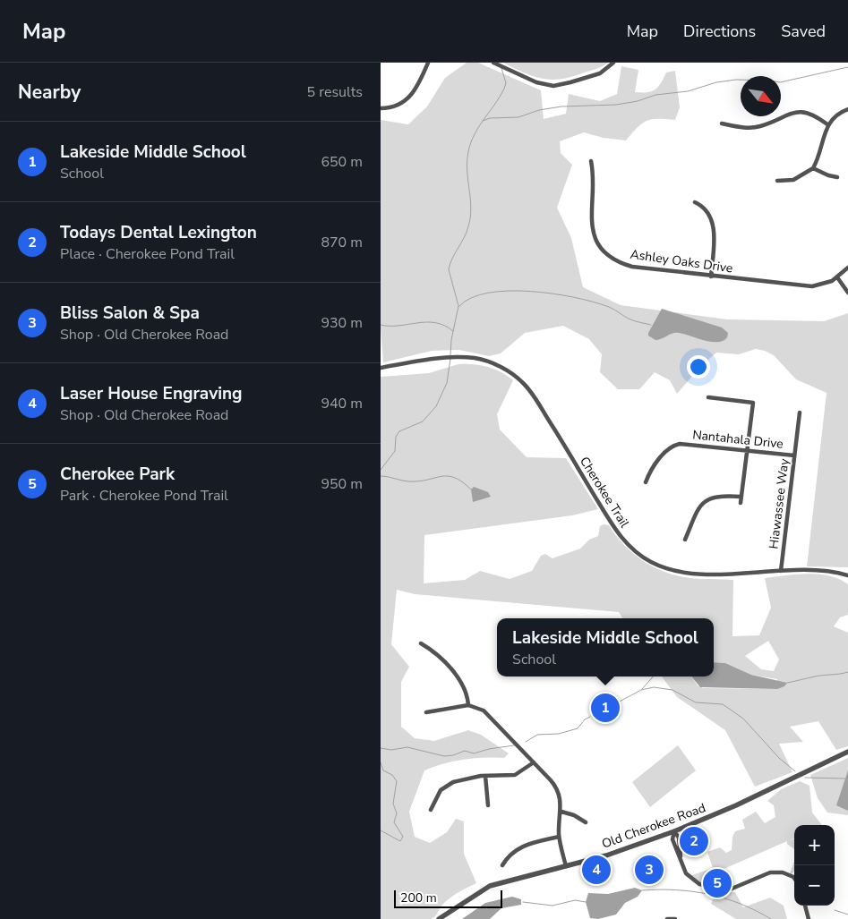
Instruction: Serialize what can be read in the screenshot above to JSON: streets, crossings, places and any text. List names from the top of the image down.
{
  "streets": {
    "street": [
      "Ashley Oaks Drive",
      "Nantahala Drive",
      "Cherokee Trail",
      "Hiawassee Way",
      "Old Cherokee Road"
    ]
  },
  "crossings": [
    ["Nantahala Drive", "Hiawassee Way"],
    ["Cherokee Trail", "Hiawassee Way"]
  ],
  "scale_bar": "200 m",
  "north": "bottom right",
  "page": {
    "header": "Map",
    "nav": ["Map", "Directions", "Saved"],
    "heading": ["Nearby", "5 results"],
    "list": [
      {
        "mark": "1",
        "name": "Lakeside Middle School",
        "note": "School",
        "value": "650 m"
      },
      {
        "mark": "2",
        "name": "Todays Dental Lexington",
        "note": "Place · Cherokee Pond Trail",
        "value": "870 m"
      },
      {
        "mark": "3",
        "name": "Bliss Salon & Spa",
        "note": "Shop · Old Cherokee Road",
        "value": "930 m"
      },
      {
        "mark": "4",
        "name": "Laser House Engraving",
        "note": "Shop · Old Cherokee Road",
        "value": "940 m"
      },
      {
        "mark": "5",
        "name": "Cherokee Park",
        "note": "Park · Cherokee Pond Trail",
        "value": "950 m"
      }
    ],
    "popup": ["Lakeside Middle School", "School"],
    "pins": [
      "1",
      "2",
      "3",
      "4",
      "5"
    ],
    "map_buttons": ["+", "−"],
    "scale": "200 m"
  }
}
